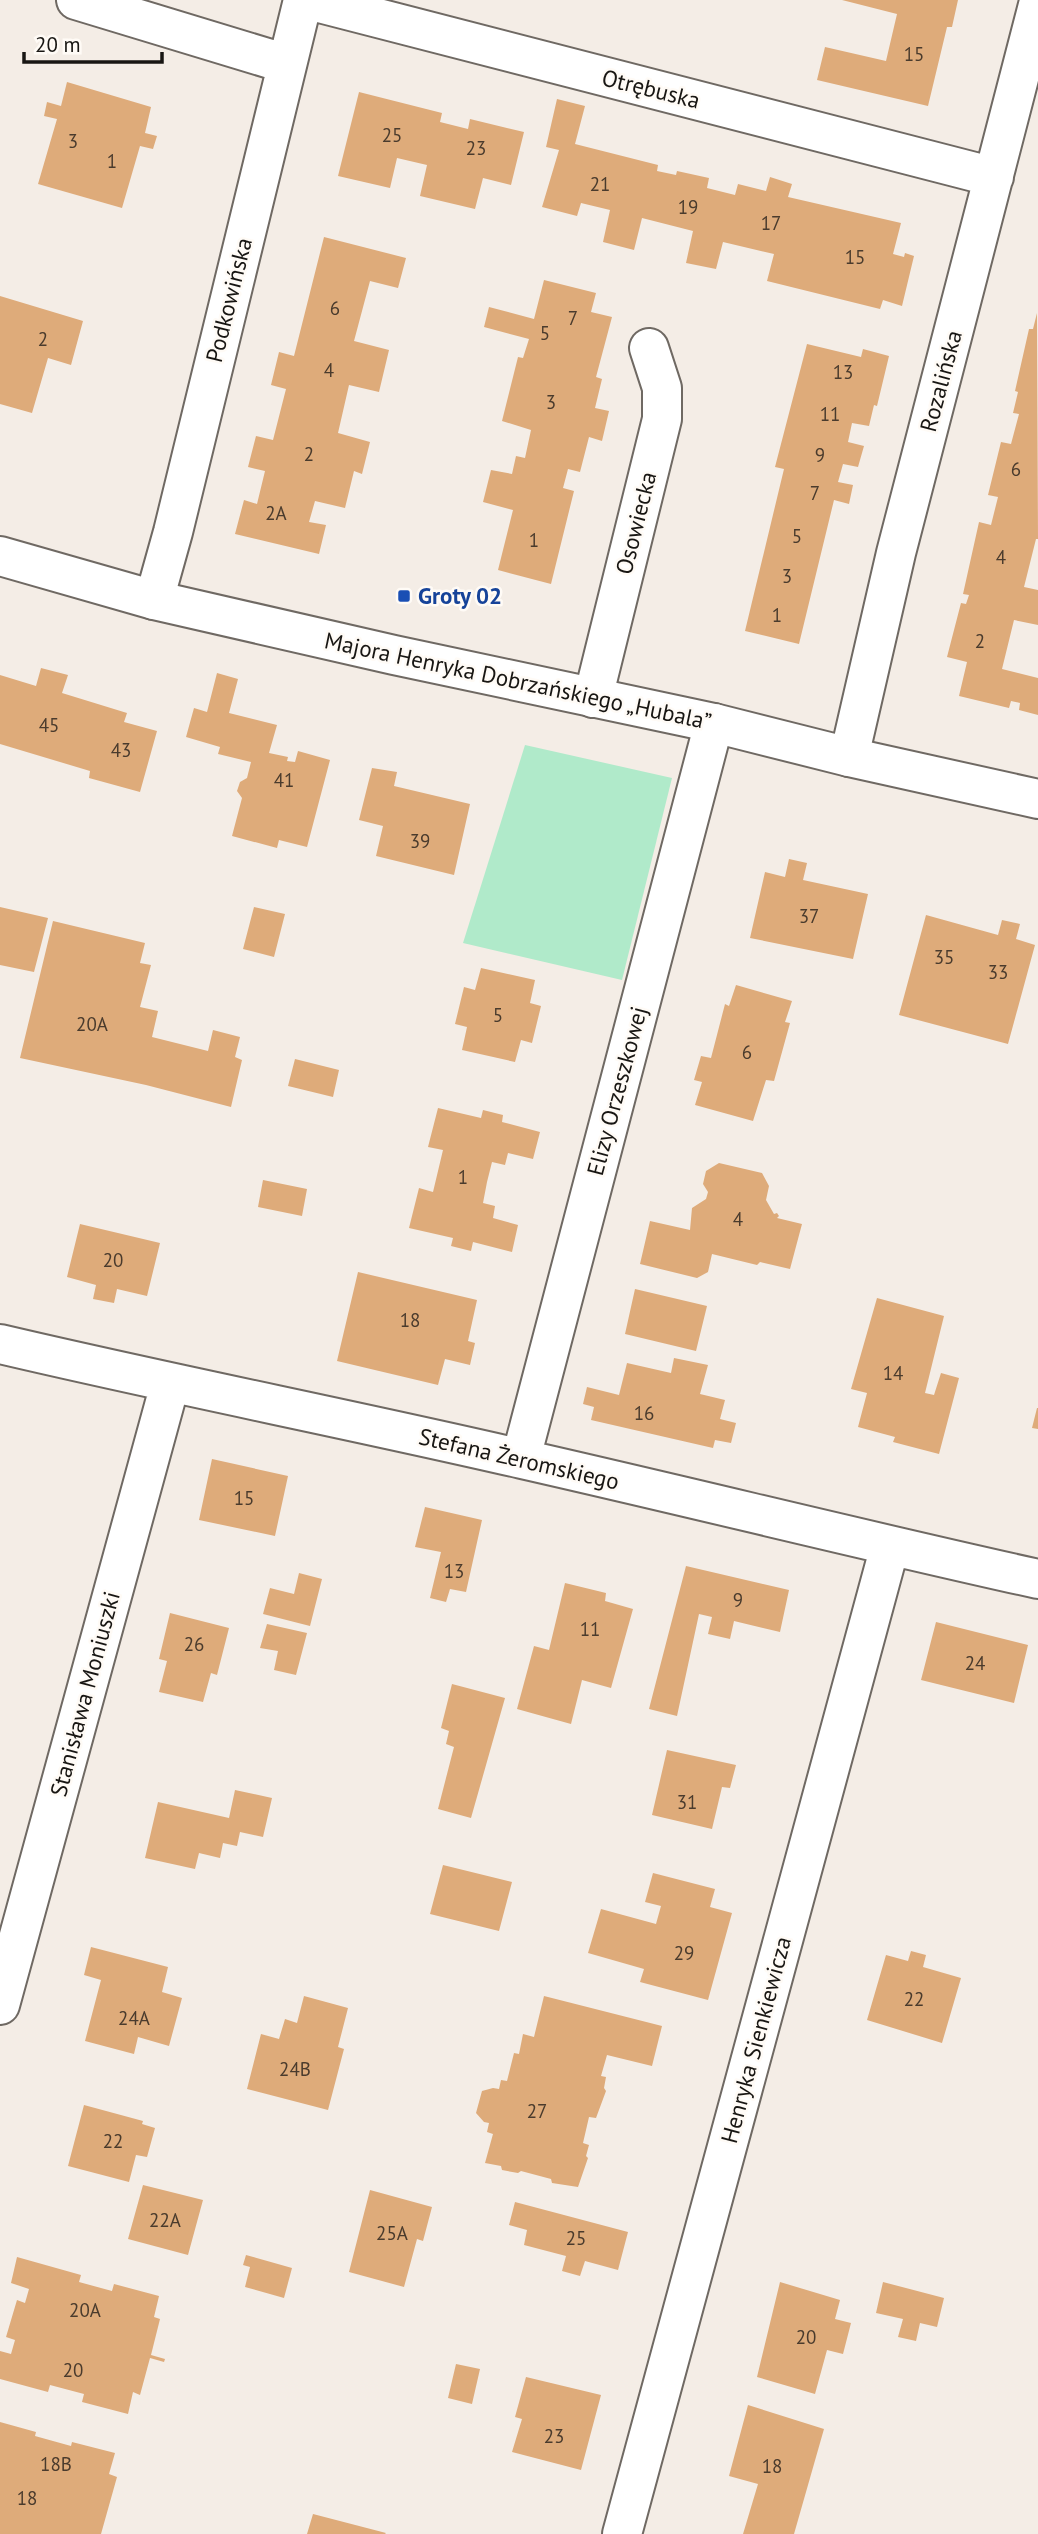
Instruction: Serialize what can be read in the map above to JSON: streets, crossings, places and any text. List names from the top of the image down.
{
  "streets": {
    "street": [
      "Otrębuska",
      "Podkowińska",
      "Rozalińska",
      "Osowiecka",
      "Majora Henryka Dobrzańskiego „Hubala”",
      "Elizy Orzeszkowej",
      "Stefana Żeromskiego",
      "Stanisława Moniuszki",
      "Henryka Sienkiewicza"
    ]
  },
  "crossings": [
    ["Otrębuska", "Podkowińska"],
    ["Otrębuska", "Rozalińska"],
    ["Podkowińska", "Majora Henryka Dobrzańskiego „Hubala”"],
    ["Rozalińska", "Majora Henryka Dobrzańskiego „Hubala”"],
    ["Osowiecka", "Majora Henryka Dobrzańskiego „Hubala”"],
    ["Majora Henryka Dobrzańskiego „Hubala”", "Elizy Orzeszkowej"],
    ["Elizy Orzeszkowej", "Stefana Żeromskiego"],
    ["Stefana Żeromskiego", "Stanisława Moniuszki"],
    ["Stefana Żeromskiego", "Henryka Sienkiewicza"]
  ],
  "places": {
    "transit": ["Groty 02"]
  },
  "house_numbers": [
    "15",
    "25",
    "3",
    "23",
    "1",
    "21",
    "19",
    "17",
    "15",
    "6",
    "7",
    "5",
    "2",
    "4",
    "13",
    "3",
    "11",
    "2",
    "9",
    "6",
    "7",
    "2A",
    "5",
    "1",
    "4",
    "3",
    "1",
    "2",
    "45",
    "43",
    "41",
    "39",
    "37",
    "35",
    "33",
    "5",
    "20A",
    "6",
    "1",
    "4",
    "20",
    "18",
    "14",
    "16",
    "15",
    "13",
    "9",
    "11",
    "26",
    "24",
    "31",
    "29",
    "22",
    "24A",
    "24B",
    "27",
    "22",
    "22A",
    "25A",
    "25",
    "20A",
    "20",
    "20",
    "23",
    "18B",
    "18",
    "18"
  ],
  "scale_bar": "20 m"
}
